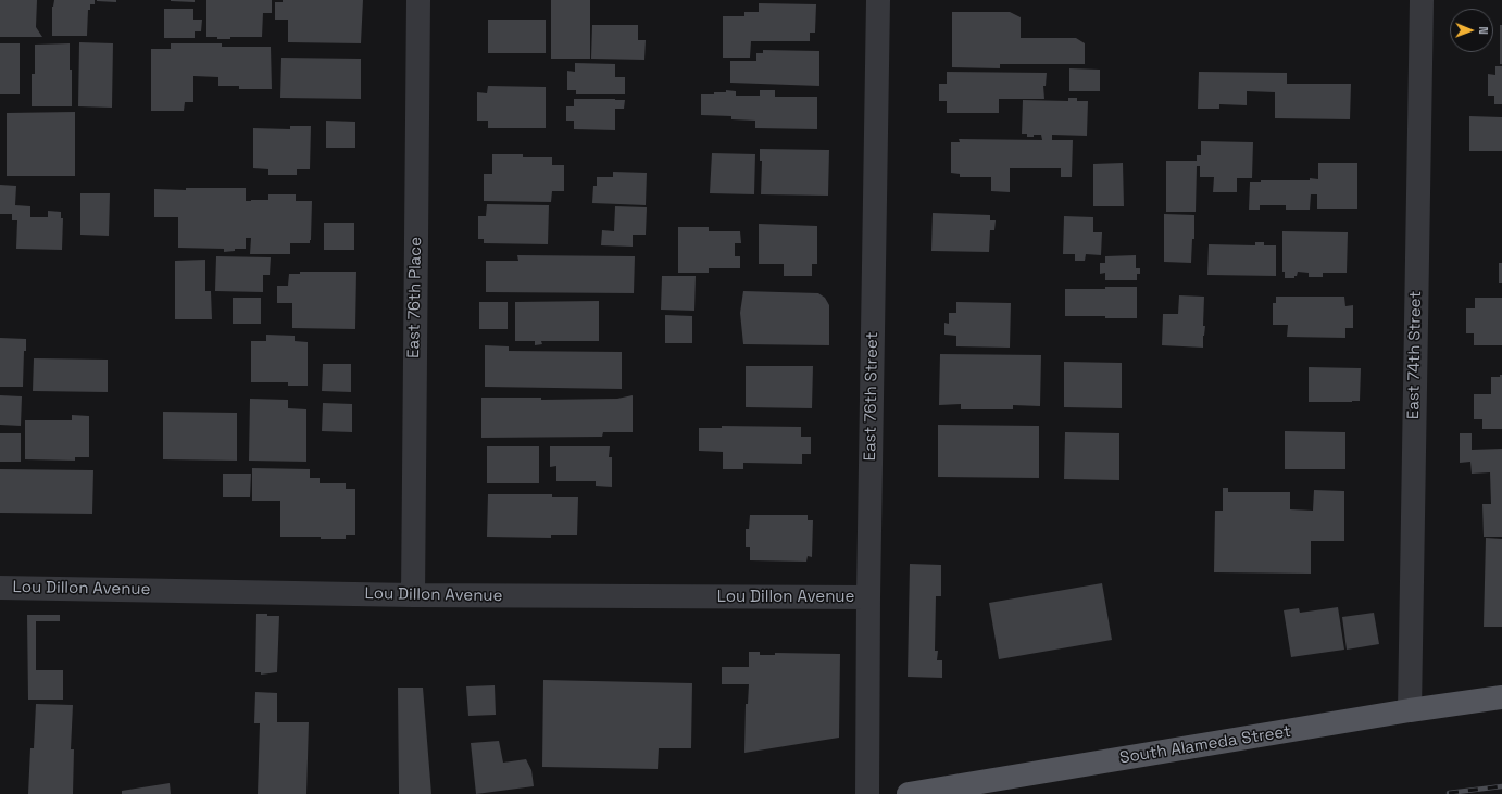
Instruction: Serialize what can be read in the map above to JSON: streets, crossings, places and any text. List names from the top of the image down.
{
  "streets": {
    "main road": ["South Alameda Street"],
    "street": [
      "East 76th Place",
      "East 74th Street",
      "East 76th Street",
      "Lou Dillon Avenue"
    ]
  },
  "crossings": [
    ["East 76th Place", "Lou Dillon Avenue"],
    ["East 74th Street", "South Alameda Street"],
    ["East 76th Street", "Lou Dillon Avenue"]
  ],
  "north": "right"
}
